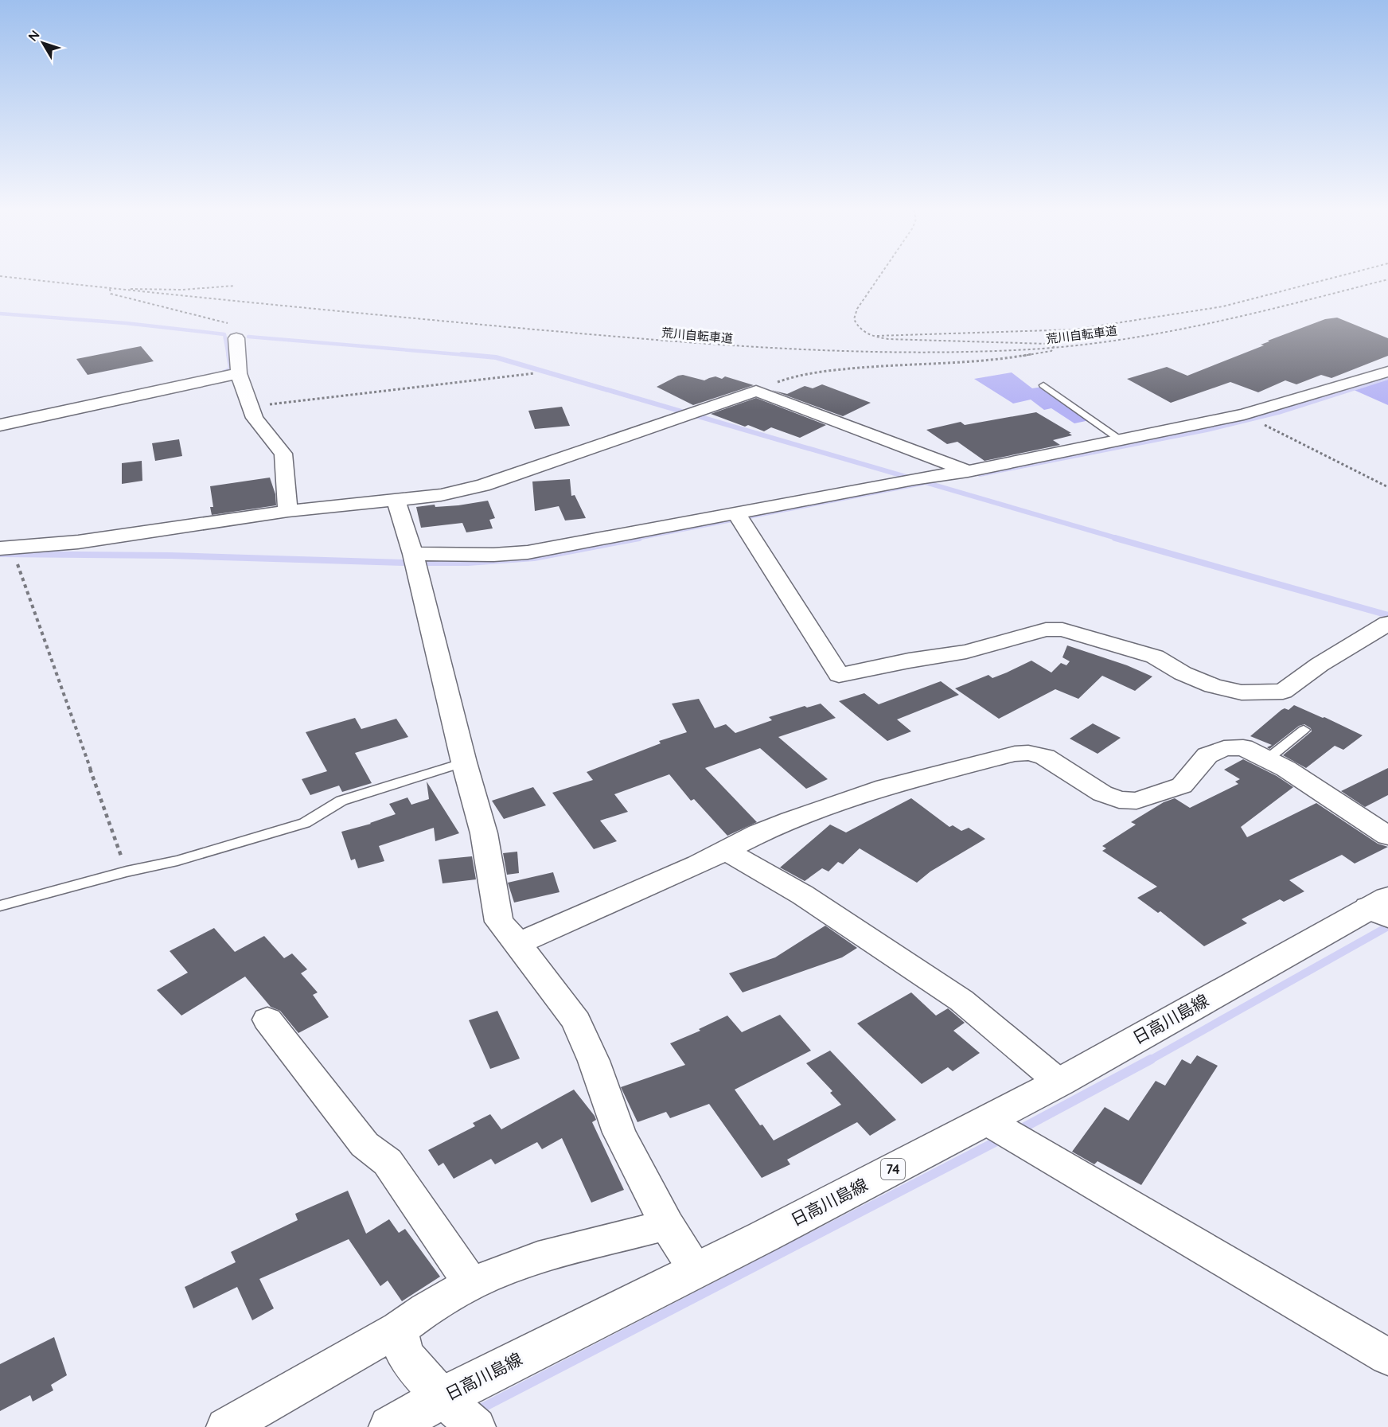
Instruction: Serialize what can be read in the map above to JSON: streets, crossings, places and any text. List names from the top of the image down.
{
  "streets": {
    "main road": ["日高川島線", "74"],
    "path": ["荒川自転車道"]
  },
  "north": "top left"
}
